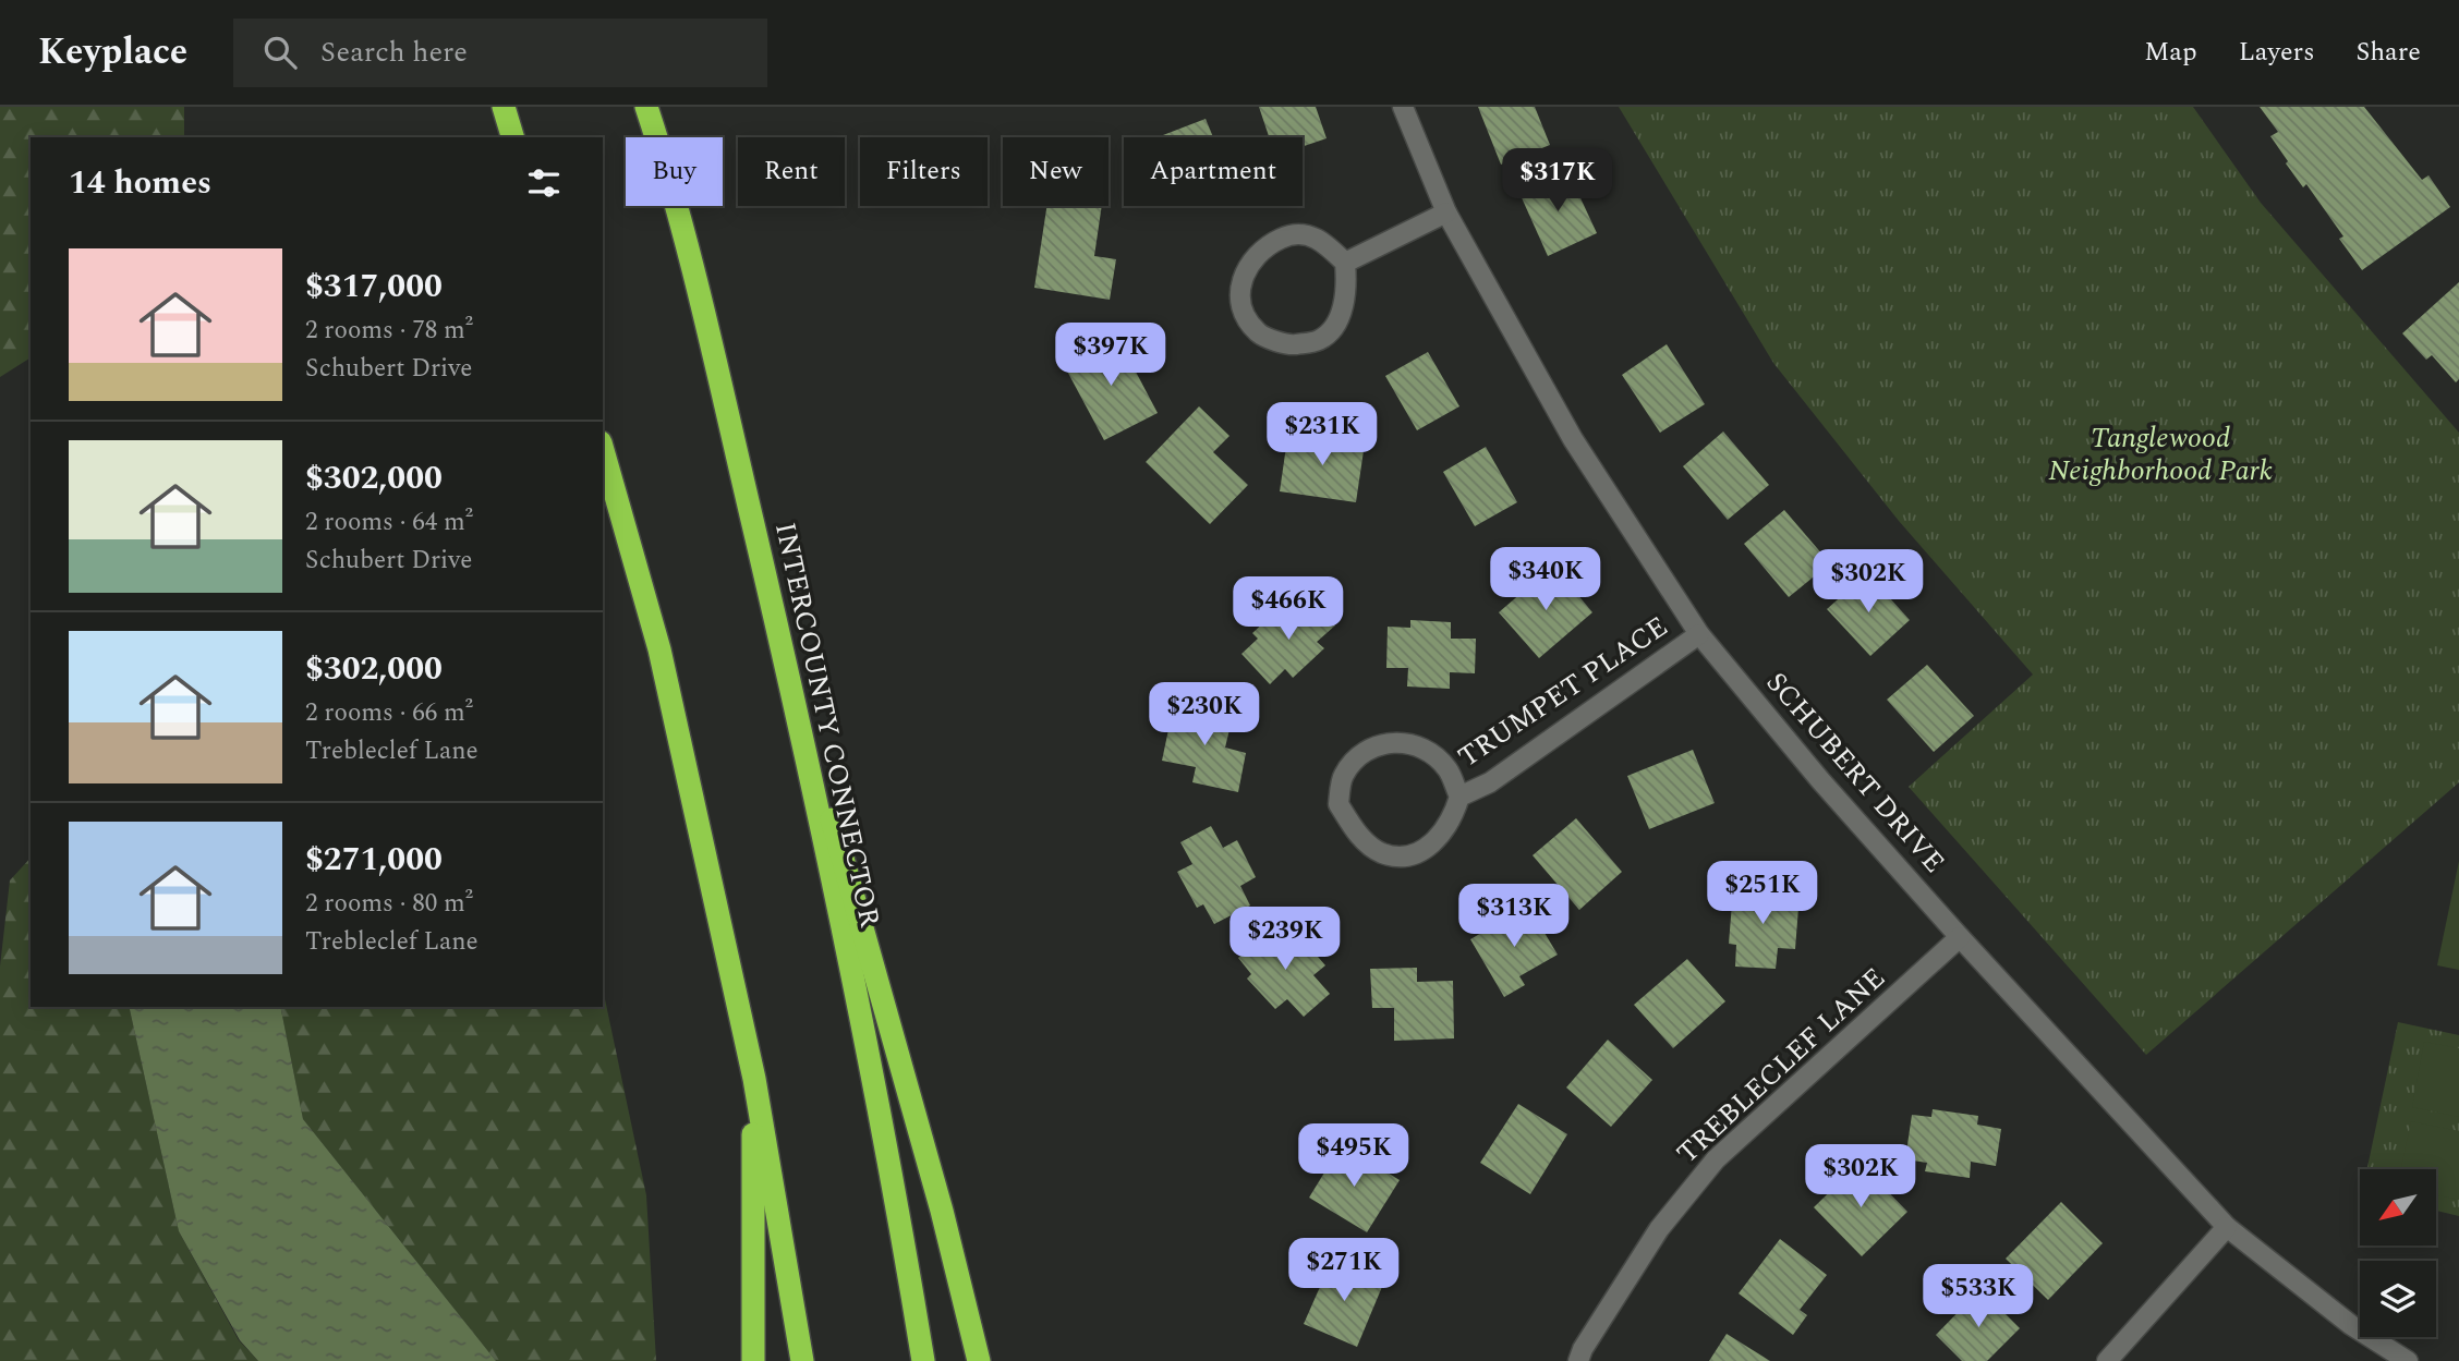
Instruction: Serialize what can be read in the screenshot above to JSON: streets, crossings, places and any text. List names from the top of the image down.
{
  "streets": {
    "highway": ["INTERCOUNTY CONNECTOR"],
    "street": ["TRUMPET PLACE", "SCHUBERT DRIVE", "TREBLECLEF LANE"]
  },
  "crossings": [
    ["TRUMPET PLACE", "SCHUBERT DRIVE"],
    ["SCHUBERT DRIVE", "TREBLECLEF LANE"]
  ],
  "parks": ["Tanglewood Neighborhood Park"],
  "north": "bottom left",
  "page": {
    "header": "Keyplace",
    "search": "Search here",
    "nav": ["Map", "Layers", "Share"],
    "chip": [
      "Buy",
      "Rent",
      "Filters",
      "New",
      "Apartment"
    ],
    "heading": "14 homes",
    "price": [
      "$317K",
      "$397K",
      "$231K",
      "$340K",
      "$302K",
      "$466K",
      "$230K",
      "$251K",
      "$313K",
      "$239K",
      "$495K",
      "$302K",
      "$271K",
      "$533K"
    ],
    "list": [
      {
        "name": "$317,000",
        "note": "2 rooms · 78 m² · Schubert Drive"
      },
      {
        "name": "$302,000",
        "note": "2 rooms · 64 m² · Schubert Drive"
      },
      {
        "name": "$302,000",
        "note": "2 rooms · 66 m² · Trebleclef Lane"
      },
      {
        "name": "$271,000",
        "note": "2 rooms · 80 m² · Trebleclef Lane"
      }
    ]
  }
}
